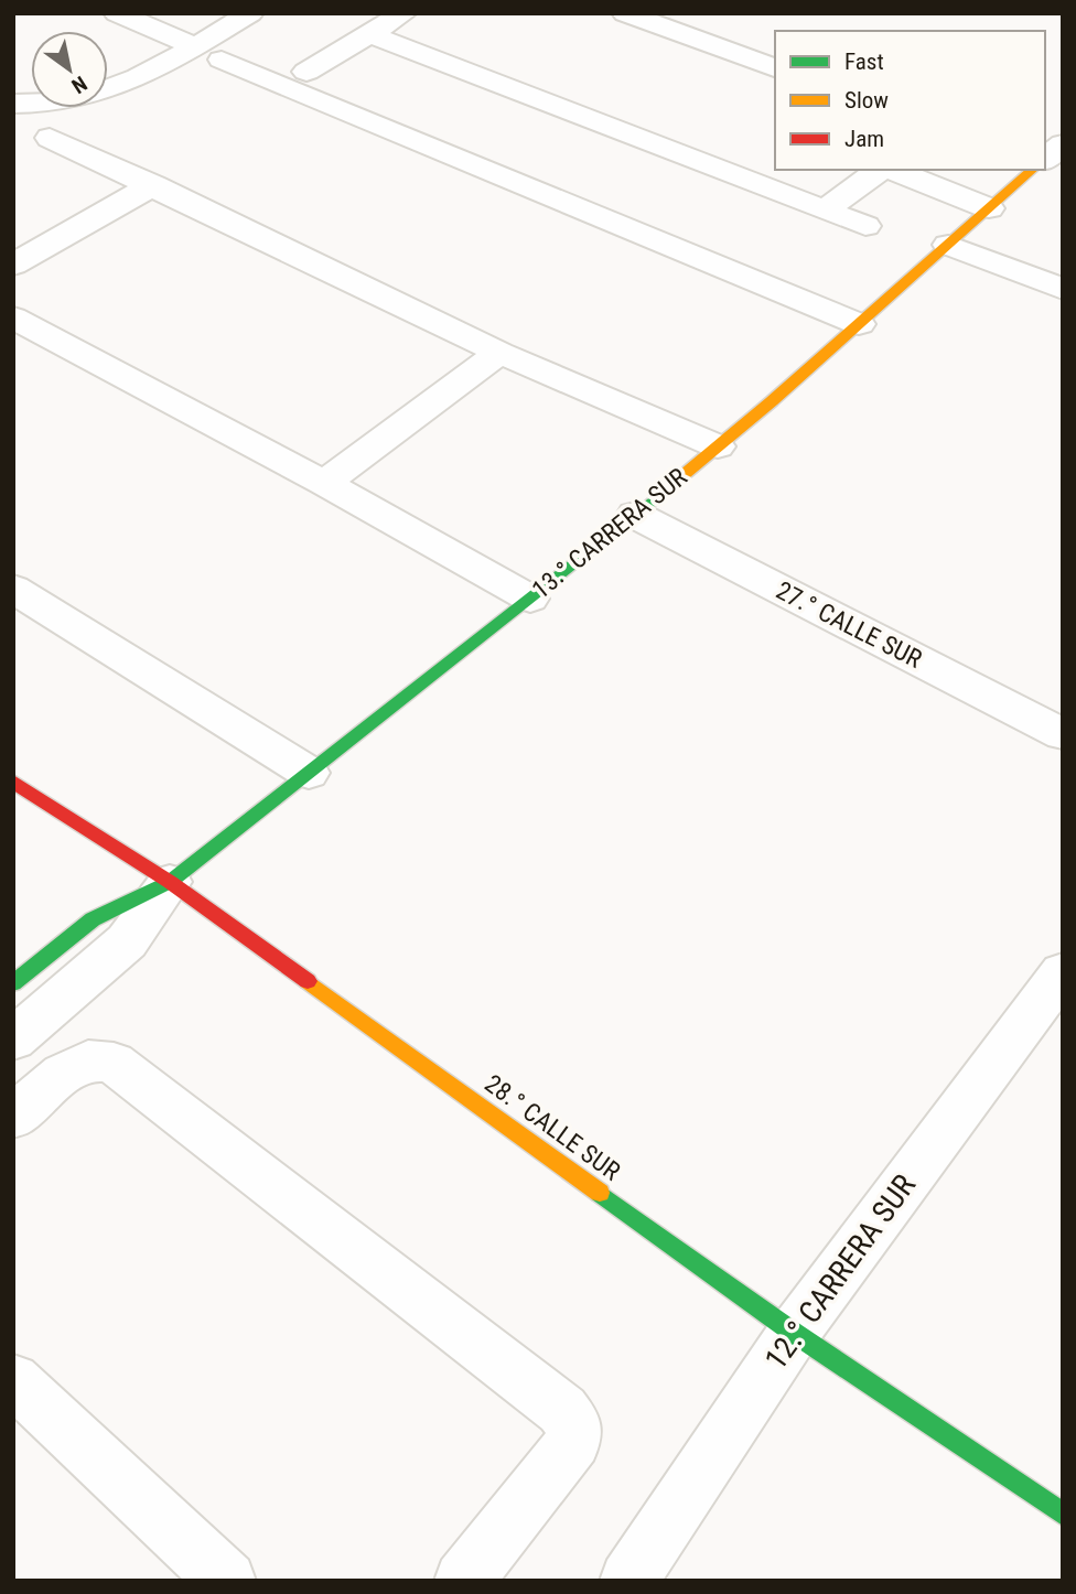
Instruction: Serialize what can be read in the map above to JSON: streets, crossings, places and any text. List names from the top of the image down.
{
  "streets": {
    "street": [
      "13.° CARRERA SUR",
      "27.° CALLE SUR",
      "28.° CALLE SUR",
      "12.° CARRERA SUR"
    ]
  },
  "crossings": [
    ["13.° CARRERA SUR", "27.° CALLE SUR"],
    ["13.° CARRERA SUR", "28.° CALLE SUR"],
    ["28.° CALLE SUR", "12.° CARRERA SUR"]
  ],
  "legend": ["Fast", "Slow", "Jam"],
  "north": "bottom right"
}
